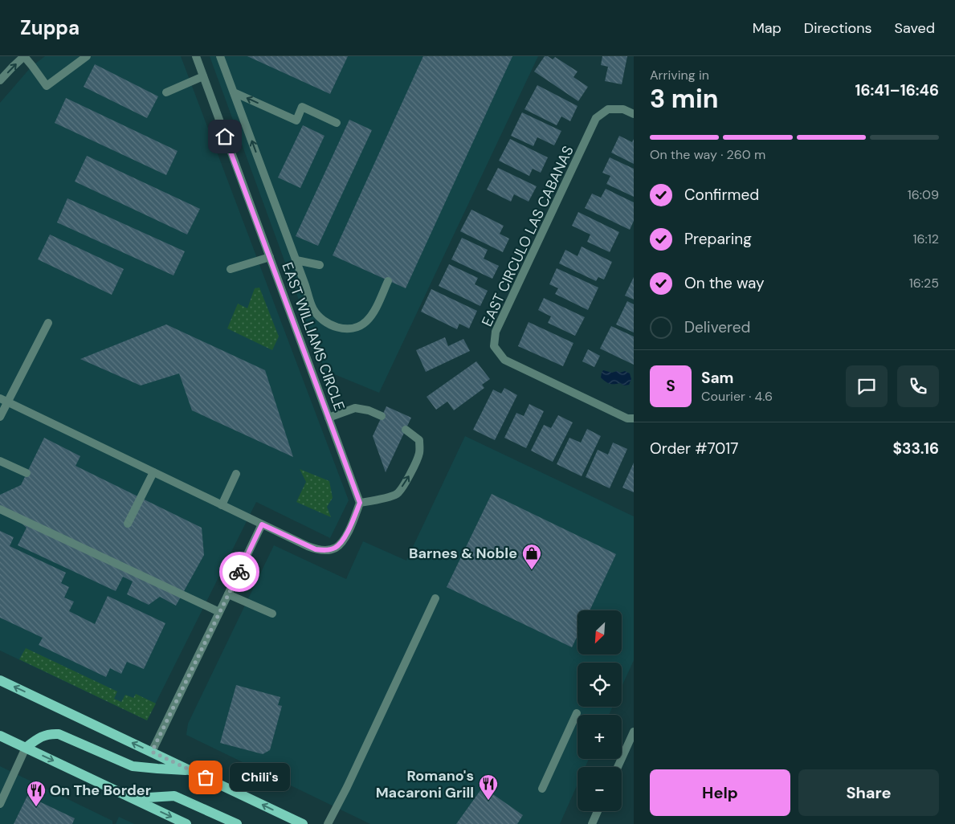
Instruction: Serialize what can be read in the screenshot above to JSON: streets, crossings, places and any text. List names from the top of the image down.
{
  "streets": {
    "street": ["EAST CIRCULO LAS CABANAS", "EAST WILLIAMS CIRCLE"]
  },
  "places": {
    "shop": ["Barnes & Noble"],
    "other": ["Chili's"],
    "restaurant": ["Romano's Macaroni Grill", "On The Border"]
  },
  "north": "bottom left",
  "page": {
    "header": "Zuppa",
    "nav": ["Map", "Directions", "Saved"],
    "heading": ["3 min", "Arriving in", "16:41–16:46"],
    "panel": [
      "Sam",
      "Courier · 4.6",
      "Order #7017",
      "$33.16"
    ],
    "bar": "On the way · 260 m",
    "list": [
      ["Confirmed", "16:09"],
      ["Preparing", "16:12"],
      ["On the way", "16:25"],
      "Delivered"
    ],
    "round": "S",
    "map_buttons": ["+", "−"],
    "buttons": ["Help", "Share"],
    "bubble": "Chili's"
  }
}
